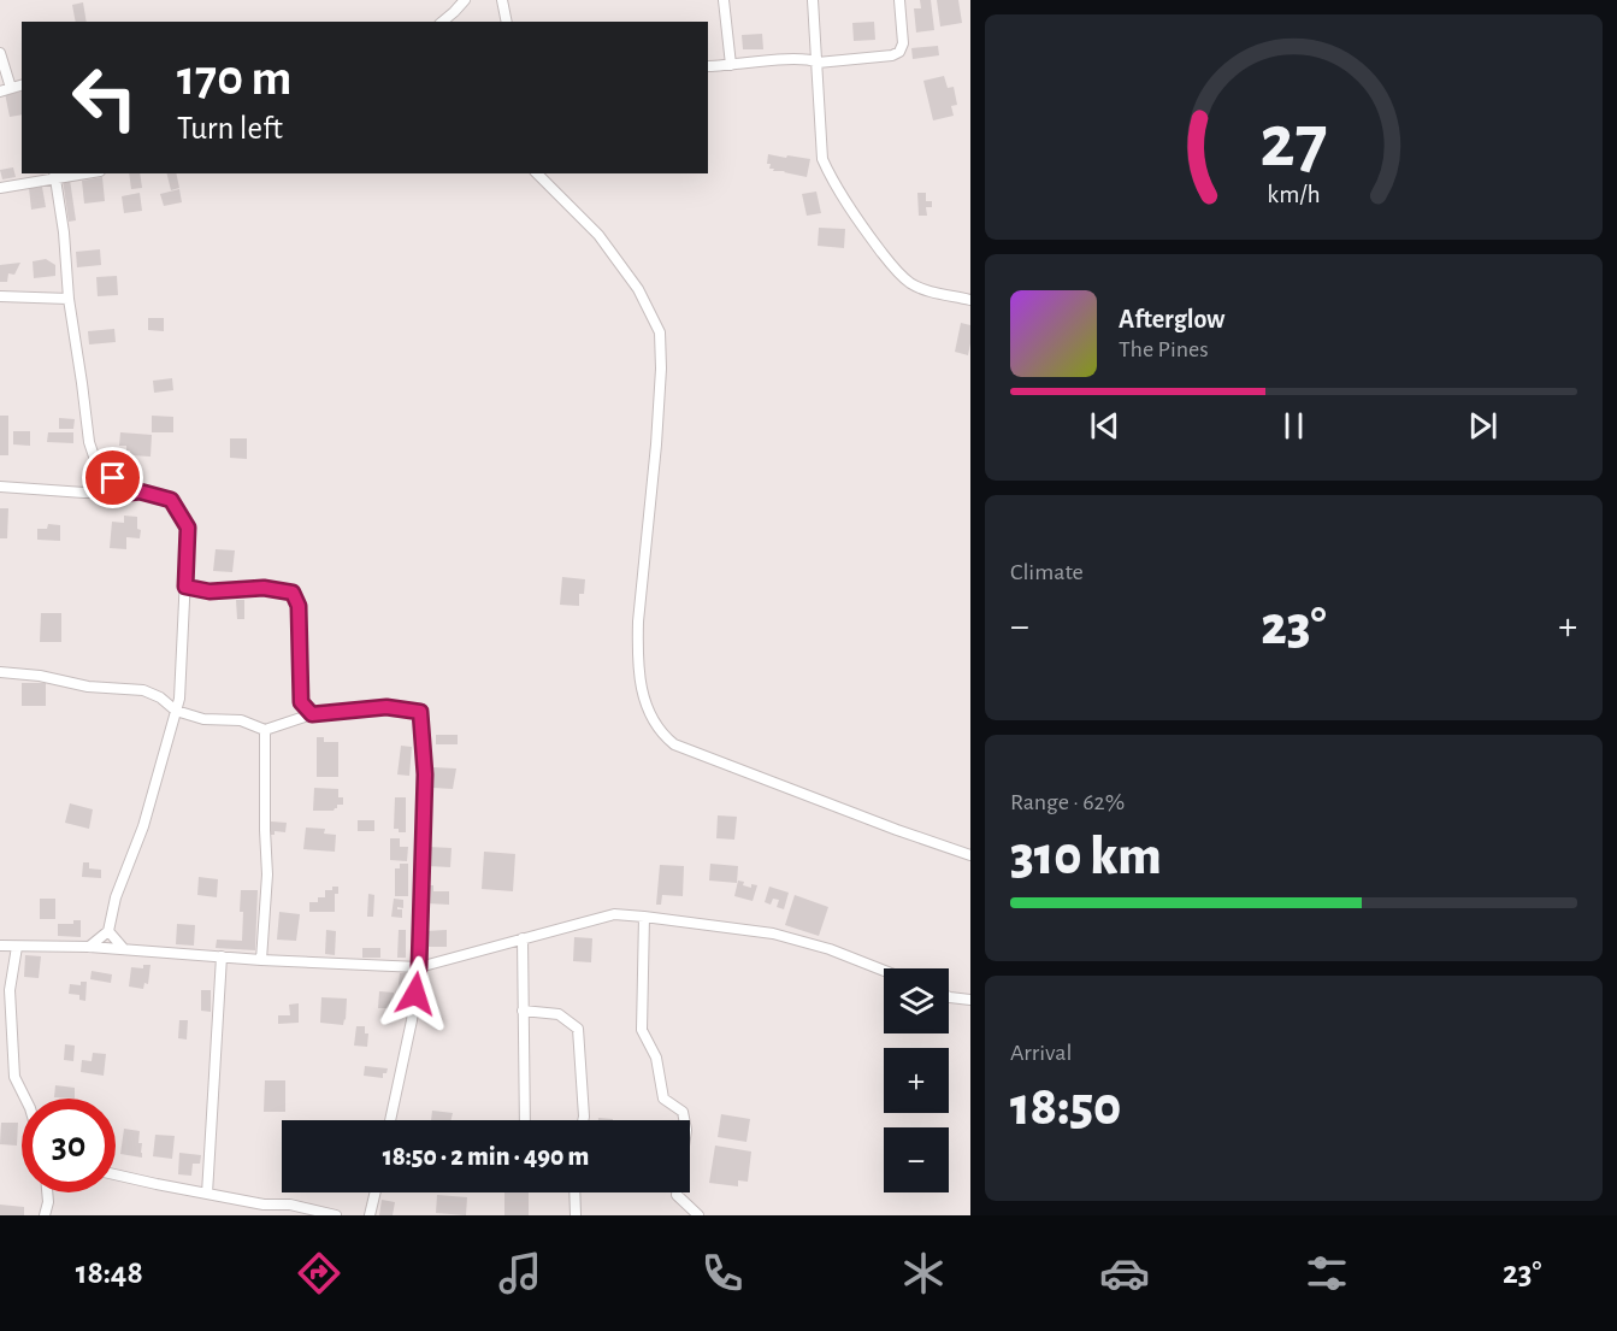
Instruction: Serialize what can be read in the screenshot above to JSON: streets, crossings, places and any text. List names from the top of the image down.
{
  "page": {
    "turn": ["170 m", "Turn left"],
    "song": ["Afterglow", "The Pines"],
    "tile": [
      "Climate",
      ["Range · 62%", "310 km"],
      ["Arrival", "18:50"]
    ],
    "heat": ["−", "23°", "+"],
    "map_buttons": ["+", "−"],
    "limit": "30",
    "trip": "18:50 · 2 min · 490 m",
    "tabs": ["18:48", "23°"],
    "gauge": ["27", "km/h"]
  }
}
